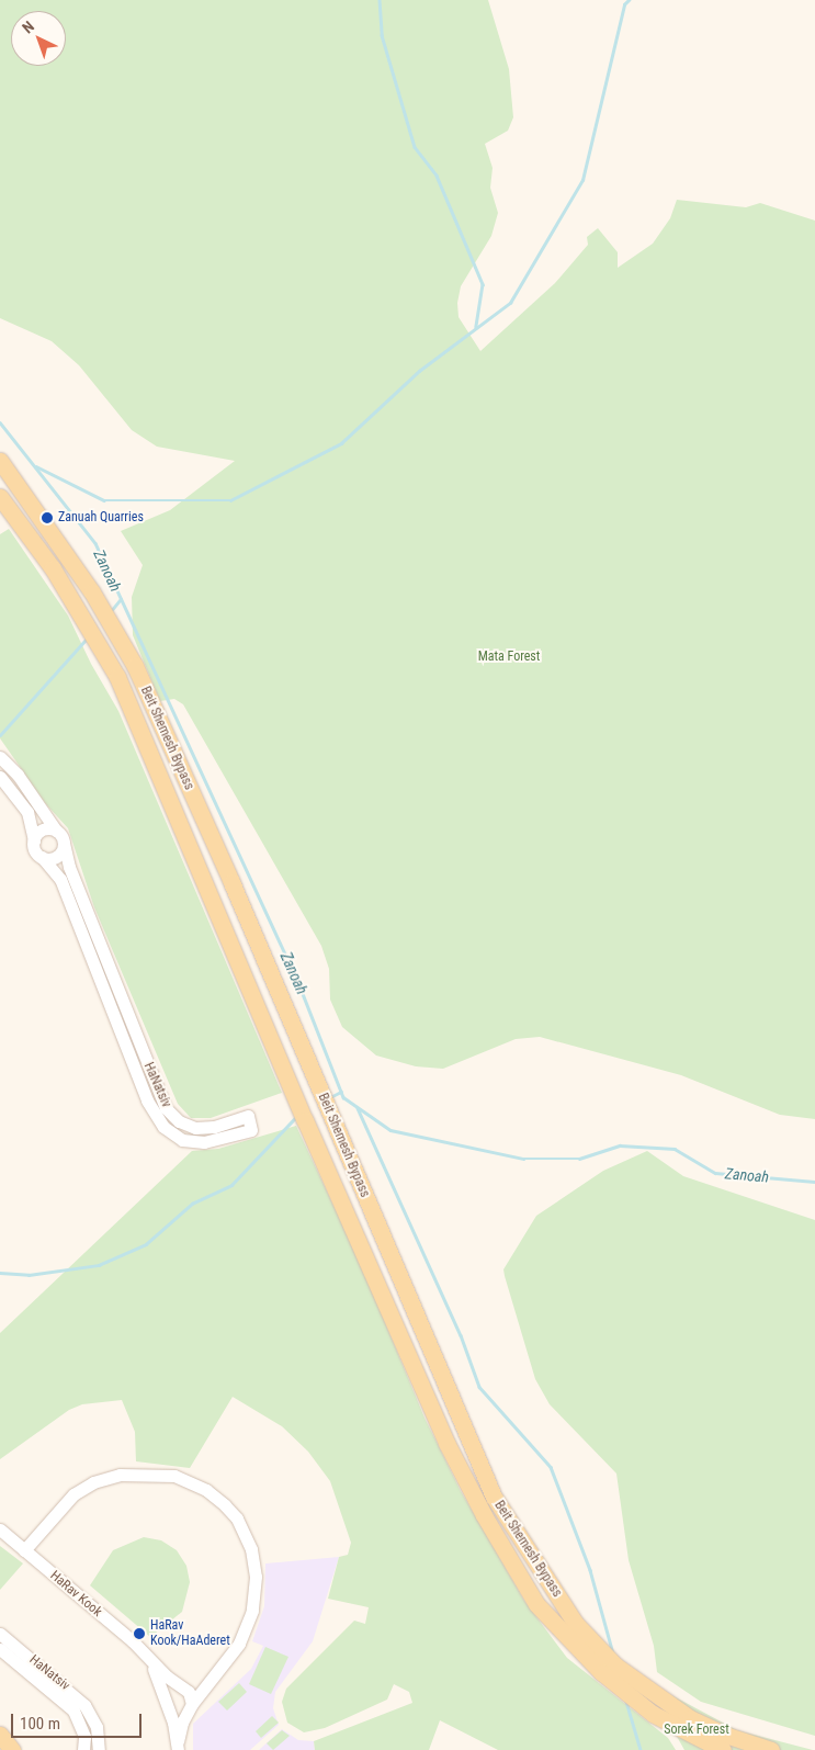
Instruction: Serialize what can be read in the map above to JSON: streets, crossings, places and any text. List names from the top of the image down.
{
  "streets": {
    "main road": ["Beit Shemesh Bypass"],
    "street": ["HaNatsiv", "HaRav Kook"]
  },
  "water": ["Zanoah"],
  "parks": ["Mata Forest", "Sorek Forest"],
  "places": ["Zanuah Quarries", "HaRav Kook/HaAderet"],
  "scale_bar": "100 m",
  "north": "top left"
}
